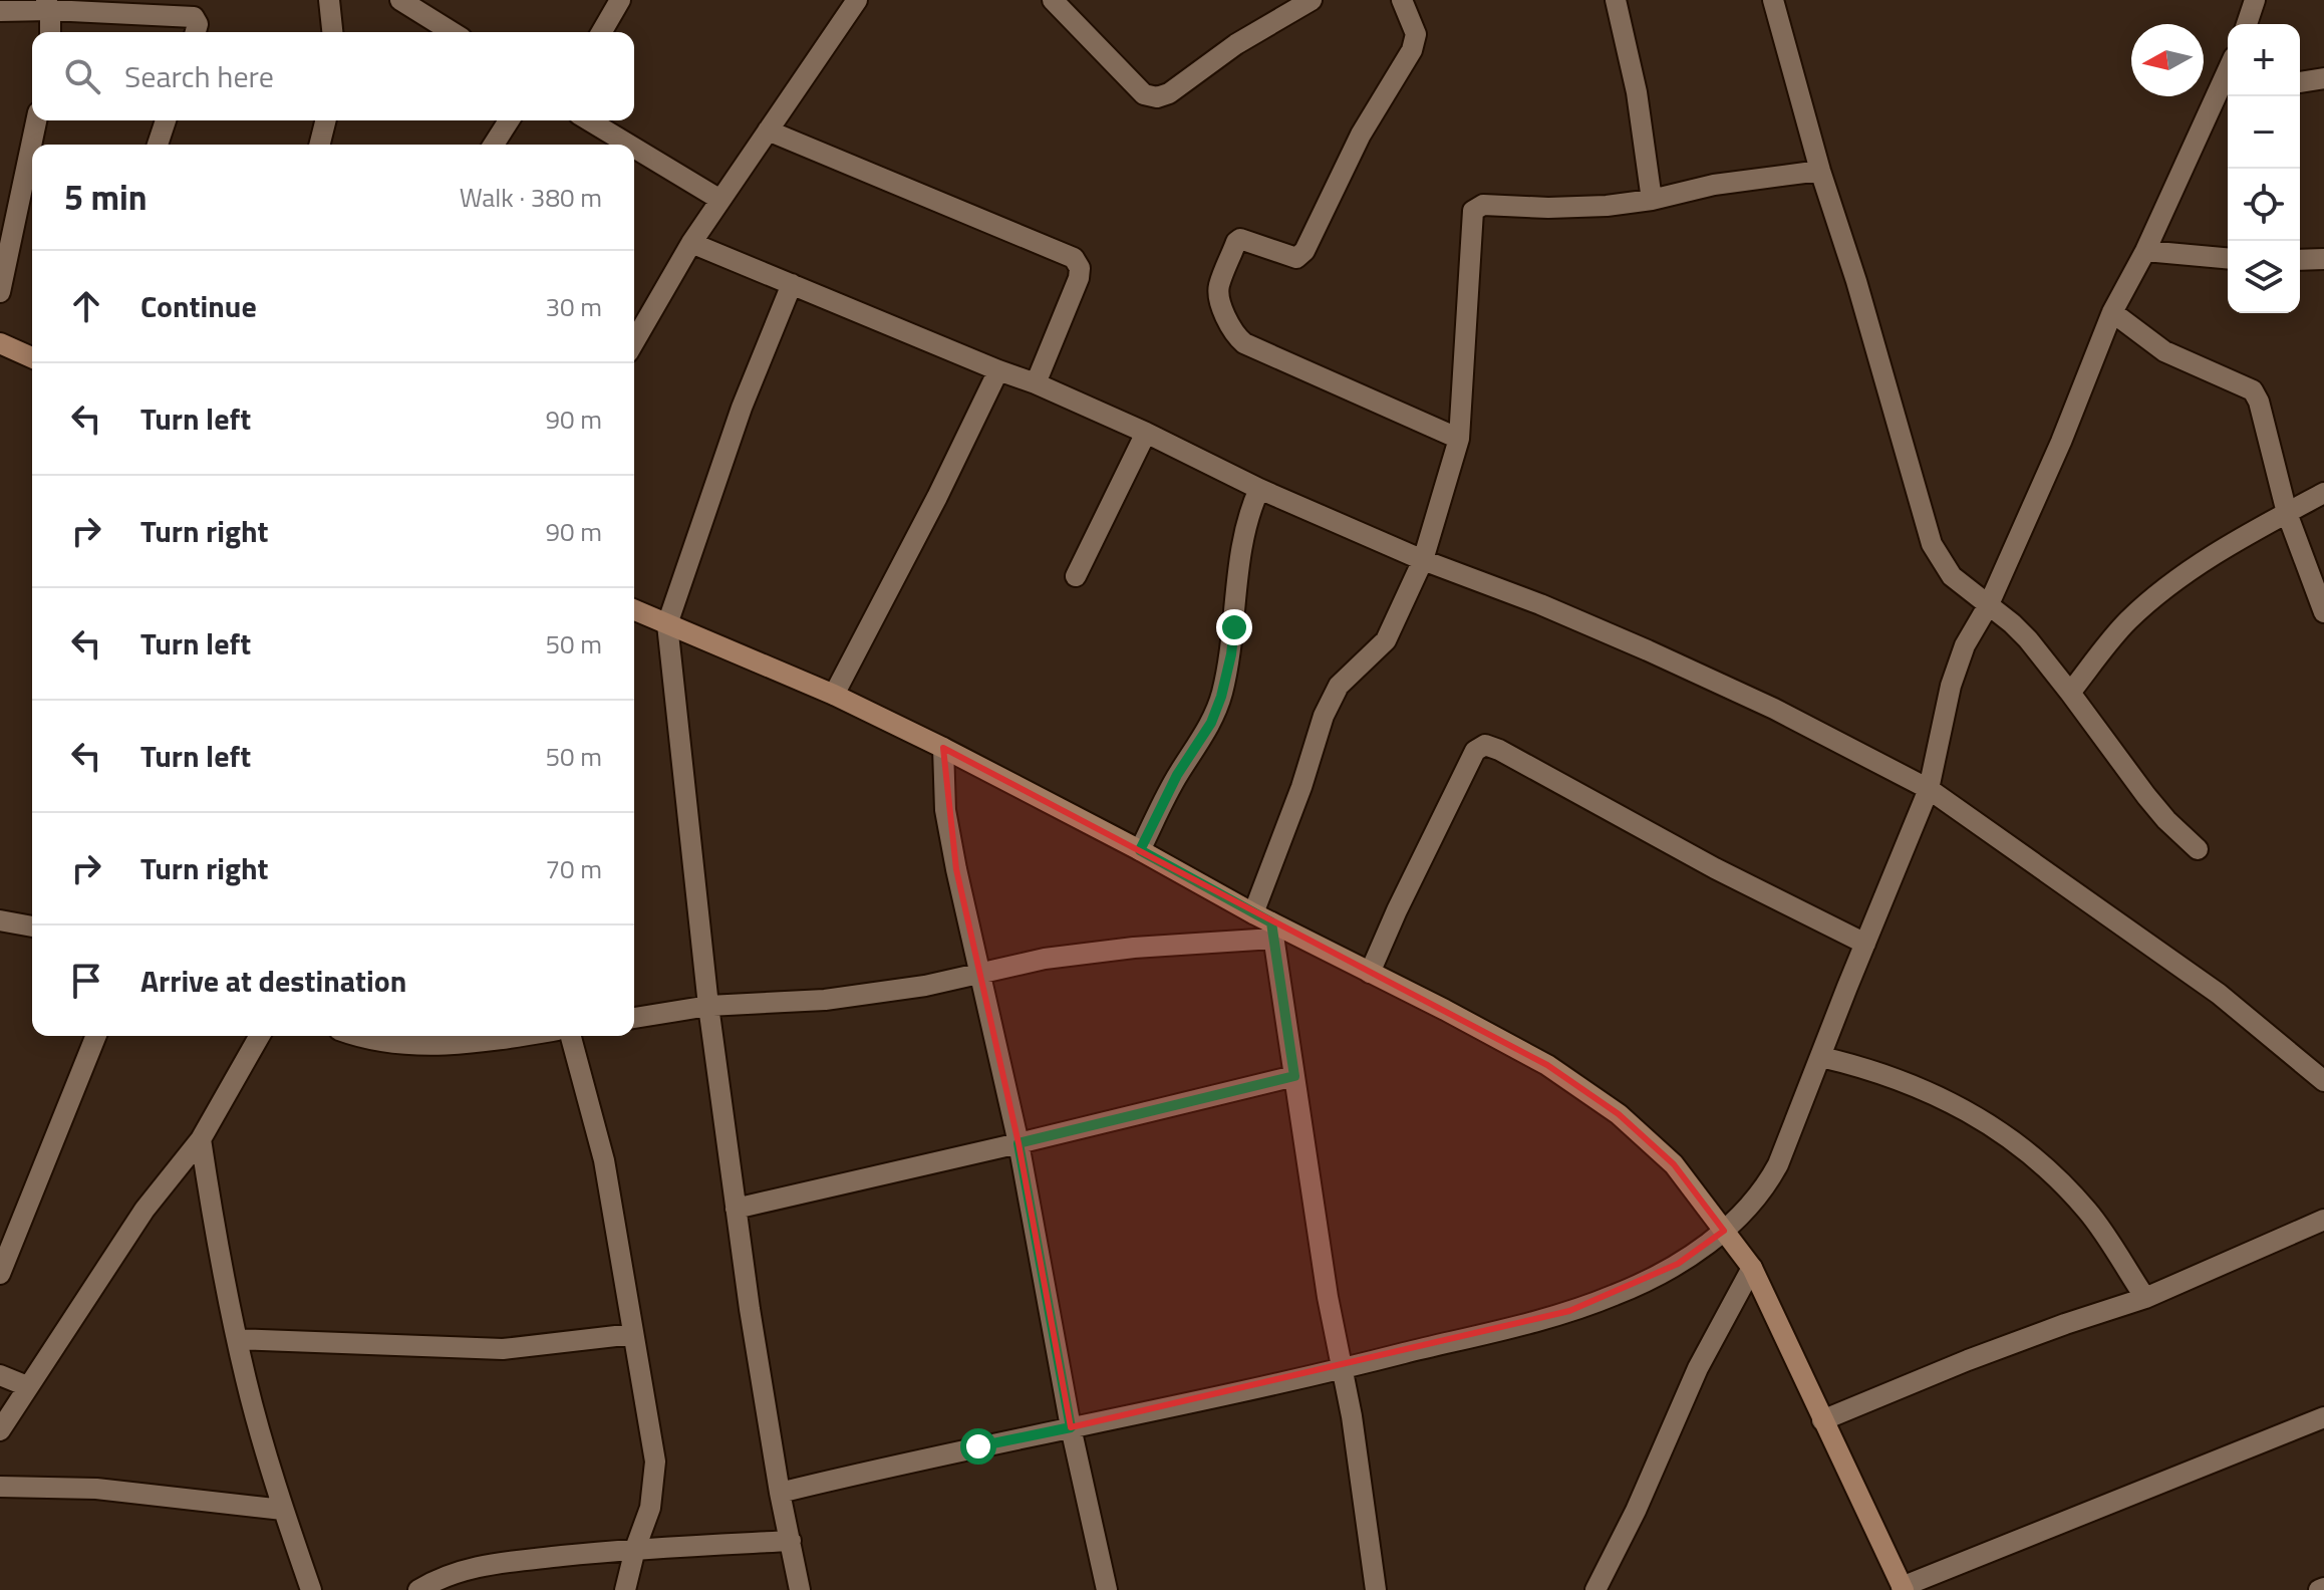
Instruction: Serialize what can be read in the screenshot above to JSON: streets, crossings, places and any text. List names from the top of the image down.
{
  "north": "left",
  "page": {
    "map_buttons": ["+", "−"],
    "search": "Search here",
    "heading": ["5 min", "Walk · 380 m"],
    "list": [
      ["Continue", "30 m"],
      ["Turn left", "90 m"],
      ["Turn right", "90 m"],
      ["Turn left", "50 m"],
      ["Turn left", "50 m"],
      ["Turn right", "70 m"],
      "Arrive at destination"
    ]
  }
}
